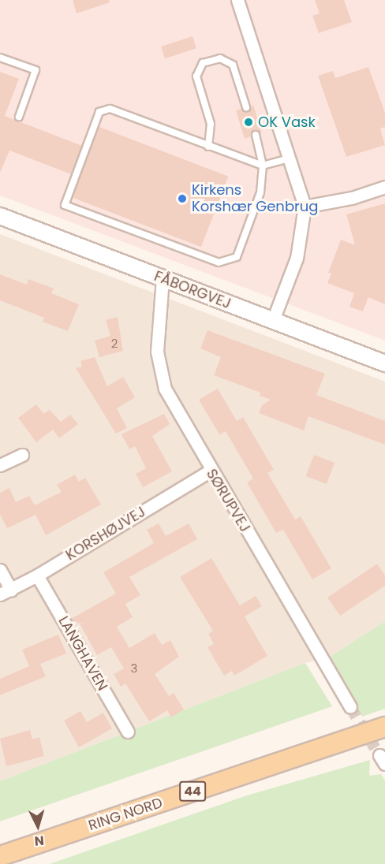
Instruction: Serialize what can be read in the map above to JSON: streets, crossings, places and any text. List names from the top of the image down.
{
  "streets": {
    "main road": ["44", "RING NORD"],
    "street": [
      "FÅBORGVEJ",
      "SØRUPVEJ",
      "KORSHØJVEJ",
      "LANGHAVEN"
    ]
  },
  "crossings": [
    ["FÅBORGVEJ", "SØRUPVEJ"],
    ["SØRUPVEJ", "KORSHØJVEJ"],
    ["KORSHØJVEJ", "LANGHAVEN"]
  ],
  "places": ["OK Vask", "Kirkens Korshær Genbrug"],
  "house_numbers": ["2", "3"],
  "north": "bottom"
}
